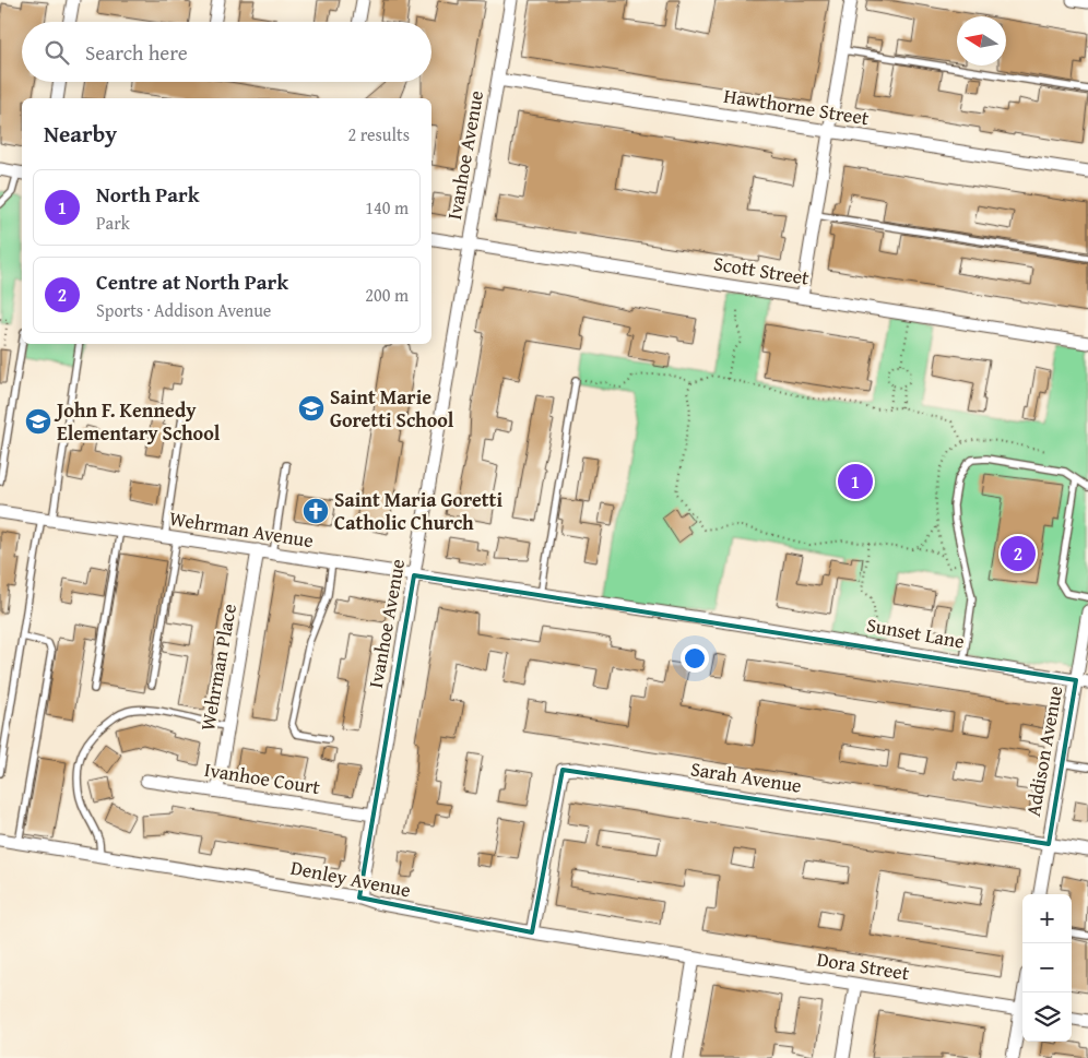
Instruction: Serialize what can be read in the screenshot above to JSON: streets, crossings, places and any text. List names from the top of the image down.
{
  "streets": {
    "street": [
      "Hawthorne Street",
      "Ivanhoe Avenue",
      "Scott Street",
      "Wehrman Avenue",
      "Sunset Lane",
      "Wehrman Place",
      "Addison Avenue",
      "Sarah Avenue",
      "Ivanhoe Court",
      "Denley Avenue",
      "Dora Street"
    ]
  },
  "crossings": [
    ["Hawthorne Street", "Ivanhoe Avenue"],
    ["Ivanhoe Avenue", "Scott Street"],
    ["Ivanhoe Avenue", "Wehrman Avenue"],
    ["Ivanhoe Avenue", "Ivanhoe Court"],
    ["Ivanhoe Avenue", "Denley Avenue"],
    ["Wehrman Avenue", "Sunset Lane"],
    ["Wehrman Avenue", "Wehrman Place"],
    ["Sunset Lane", "Addison Avenue"],
    ["Wehrman Place", "Ivanhoe Court"],
    ["Addison Avenue", "Sarah Avenue"],
    ["Sarah Avenue", "Denley Avenue"],
    ["Denley Avenue", "Dora Street"]
  ],
  "places": {
    "school or university": ["Saint Marie Goretti School", "John F. Kennedy Elementary School"],
    "church": ["Saint Maria Goretti Catholic Church"]
  },
  "north": "left",
  "page": {
    "search": "Search here",
    "heading": ["Nearby", "2 results"],
    "list": [
      {
        "mark": "1",
        "name": "North Park",
        "note": "Park",
        "value": "140 m"
      },
      {
        "mark": "2",
        "name": "Centre at North Park",
        "note": "Sports · Addison Avenue",
        "value": "200 m"
      }
    ],
    "pins": ["1", "2"],
    "map_buttons": ["+", "−"]
  }
}
